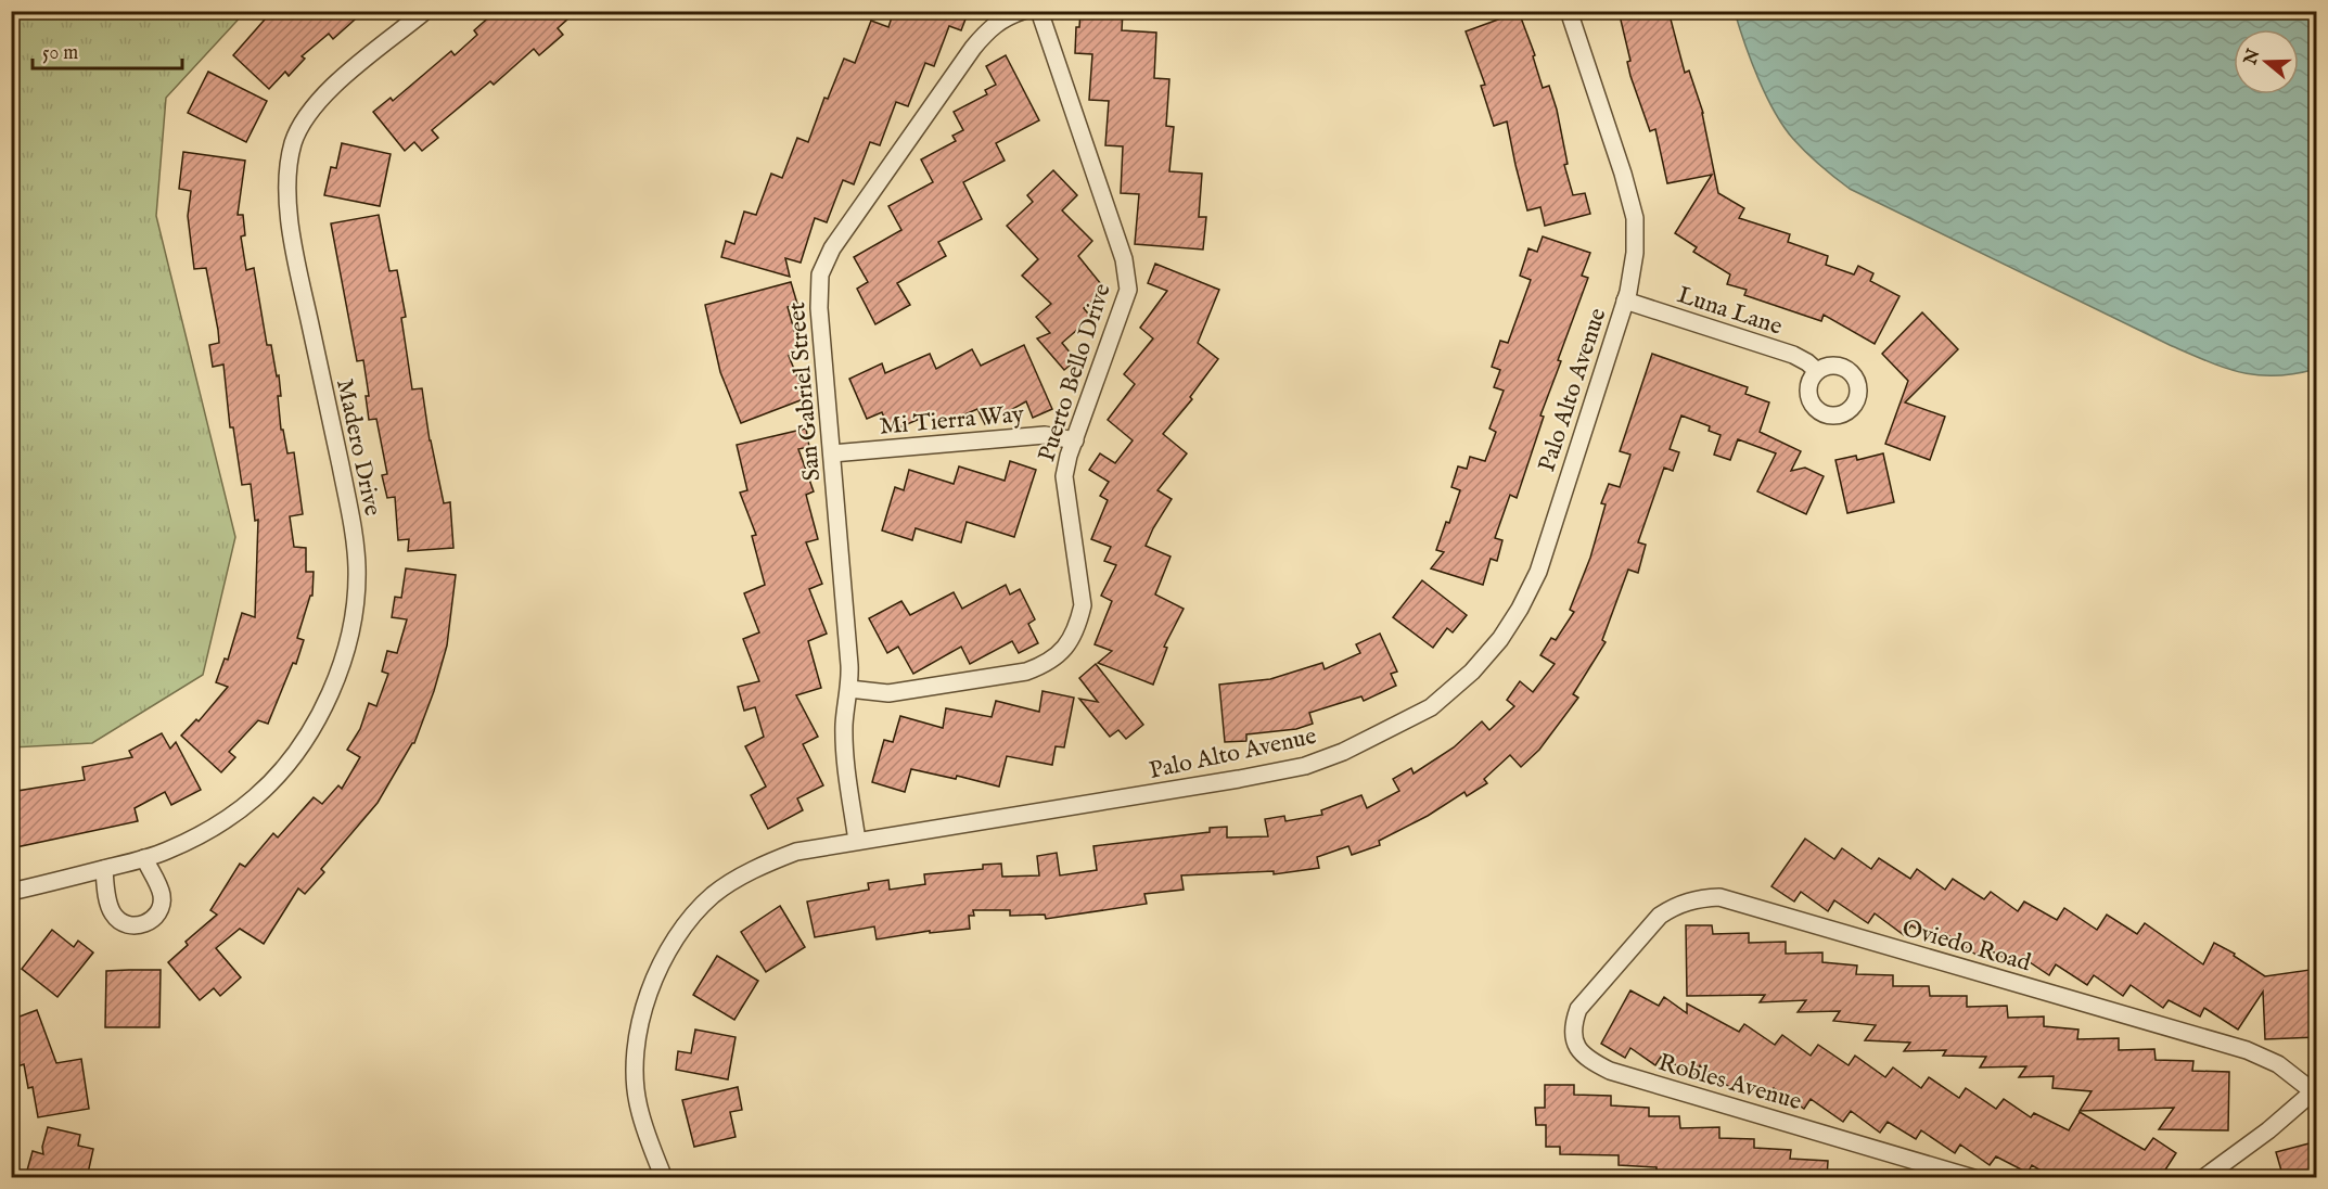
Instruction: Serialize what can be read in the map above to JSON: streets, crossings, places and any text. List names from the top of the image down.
{
  "streets": {
    "street": [
      "Luna Lane",
      "Puerto Bello Drive",
      "Palo Alto Avenue",
      "San Gabriel Street",
      "Mi Tierra Way",
      "Madero Drive",
      "Oviedo Road",
      "Robles Avenue"
    ]
  },
  "crossings": [
    ["Luna Lane", "Palo Alto Avenue"],
    ["Puerto Bello Drive", "San Gabriel Street"],
    ["Puerto Bello Drive", "Mi Tierra Way"],
    ["Palo Alto Avenue", "San Gabriel Street"],
    ["San Gabriel Street", "Mi Tierra Way"],
    ["Oviedo Road", "Robles Avenue"]
  ],
  "scale_bar": "50 m",
  "north": "left"
}
